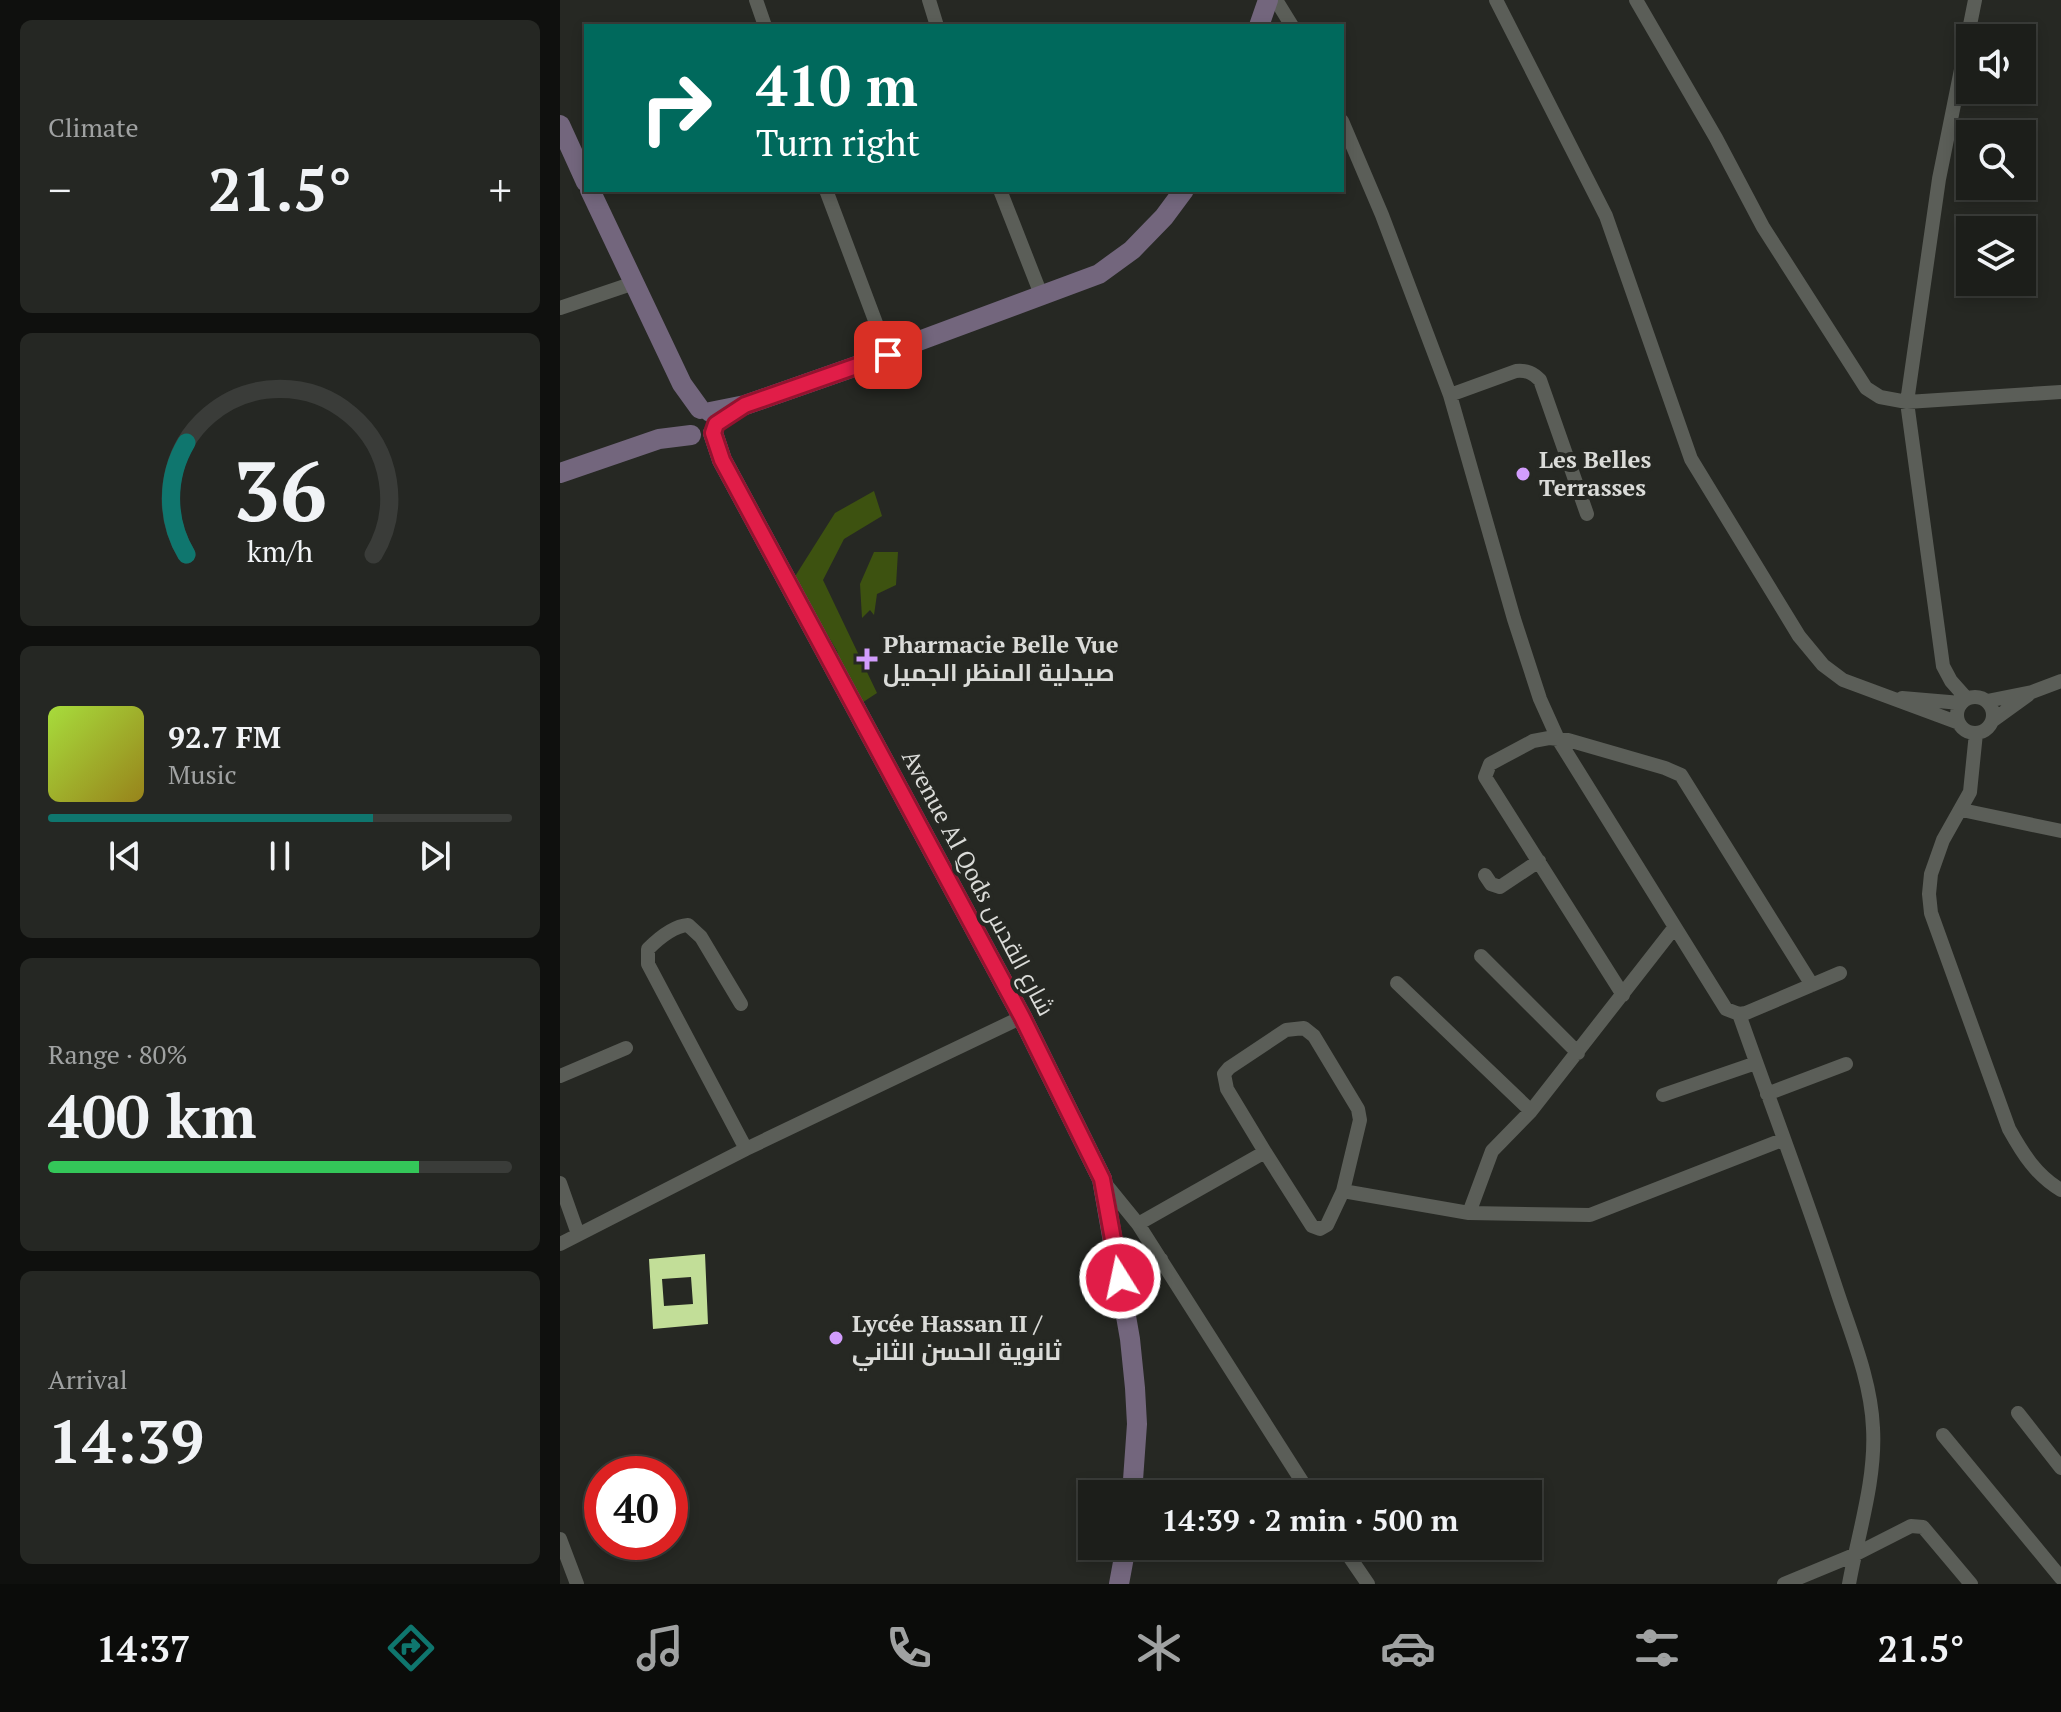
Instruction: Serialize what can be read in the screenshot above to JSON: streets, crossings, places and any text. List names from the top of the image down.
{
  "streets": {
    "street": ["Avenue Al Qods شارع القدس"]
  },
  "places": {
    "other": ["Les Belles Terrasses", "Lycée Hassan II / ثانوية الحسن الثاني"],
    "health": ["Pharmacie Belle Vue صيدلية المنظر الجميل"]
  },
  "page": {
    "tile": [
      "Climate",
      ["Range · 80%", "400 km"],
      ["Arrival", "14:39"]
    ],
    "turn": ["410 m", "Turn right"],
    "heat": ["−", "21.5°", "+"],
    "song": ["92.7 FM", "Music"],
    "limit": "40",
    "trip": "14:39 · 2 min · 500 m",
    "tabs": ["14:37", "21.5°"],
    "gauge": ["36", "km/h"]
  }
}
